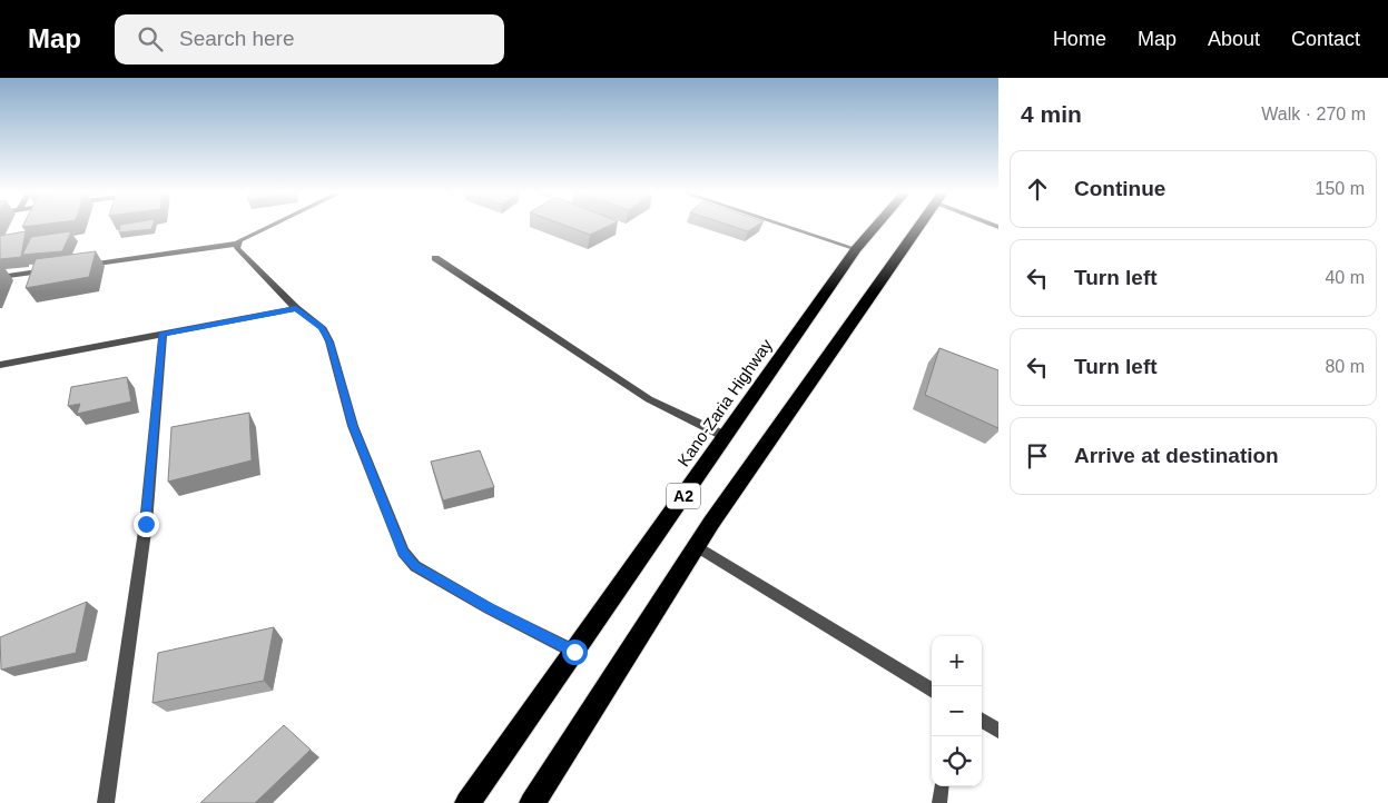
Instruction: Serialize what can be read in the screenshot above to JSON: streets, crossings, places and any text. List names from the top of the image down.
{
  "streets": {
    "highway": ["Kano-Zaria Highway", "A2"]
  },
  "page": {
    "header": "Map",
    "search": "Search here",
    "nav": [
      "Home",
      "Map",
      "About",
      "Contact"
    ],
    "heading": ["4 min", "Walk · 270 m"],
    "list": [
      ["Continue", "150 m"],
      ["Turn left", "40 m"],
      ["Turn left", "80 m"],
      "Arrive at destination"
    ],
    "map_buttons": ["+", "−"]
  }
}
